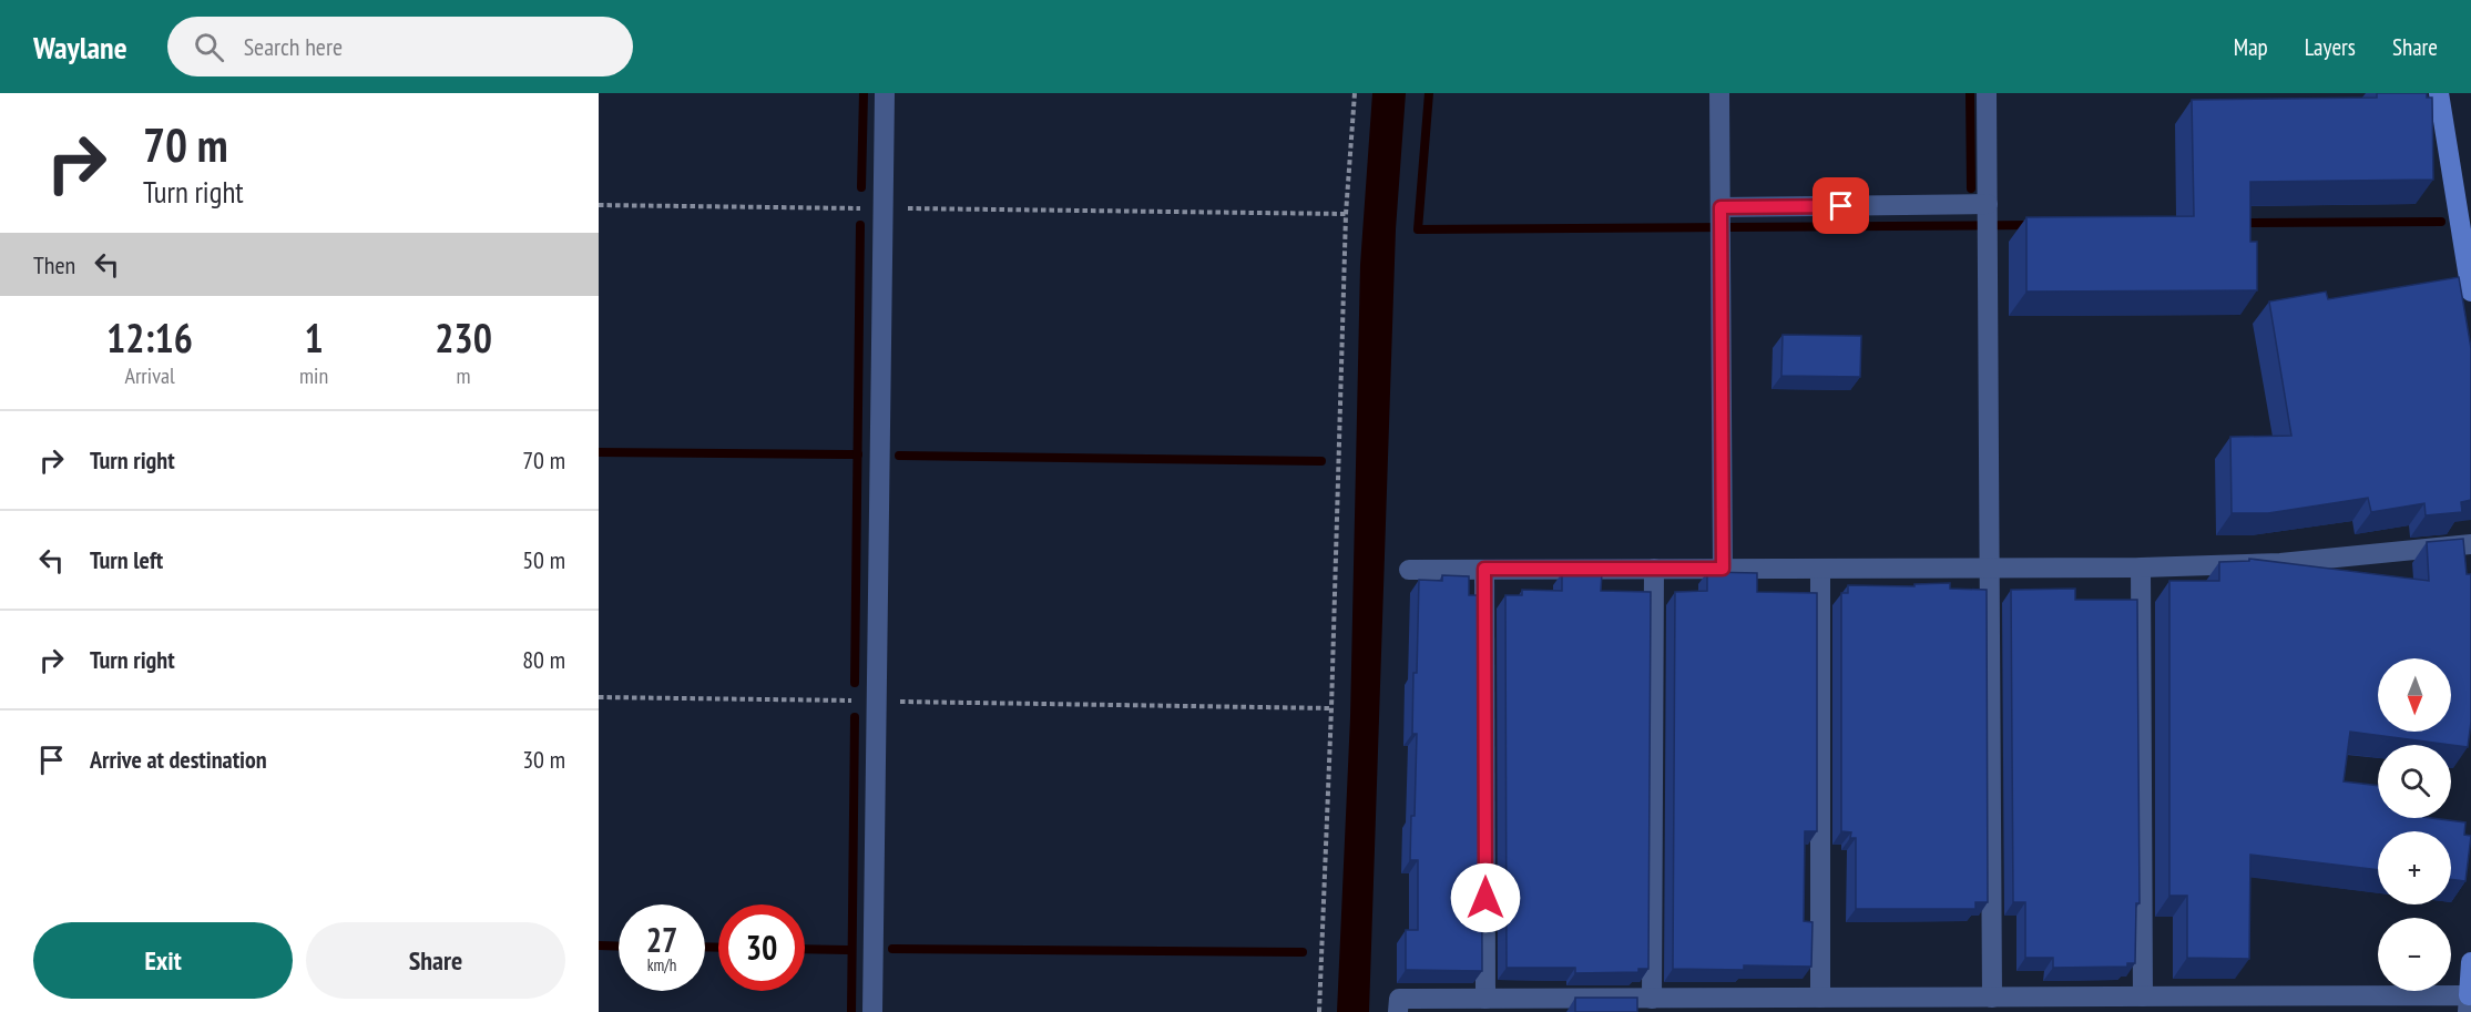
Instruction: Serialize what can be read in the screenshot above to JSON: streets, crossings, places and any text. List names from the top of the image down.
{
  "north": "bottom",
  "page": {
    "header": "Waylane",
    "search": "Search here",
    "nav": ["Map", "Layers", "Share"],
    "turn": ["70 m", "Turn right"],
    "then": "Then",
    "eta": [
      "12:16",
      "Arrival",
      "1",
      "min",
      "230",
      "m"
    ],
    "list": [
      {
        "name": "Turn right",
        "value": "70 m"
      },
      {
        "name": "Turn left",
        "value": "50 m"
      },
      {
        "name": "Turn right",
        "value": "80 m"
      },
      {
        "name": "Arrive at destination",
        "value": "30 m"
      }
    ],
    "map_buttons": ["+", "−"],
    "speed": "27 km/h",
    "limit": "30",
    "buttons": ["Exit", "Share"]
  }
}
